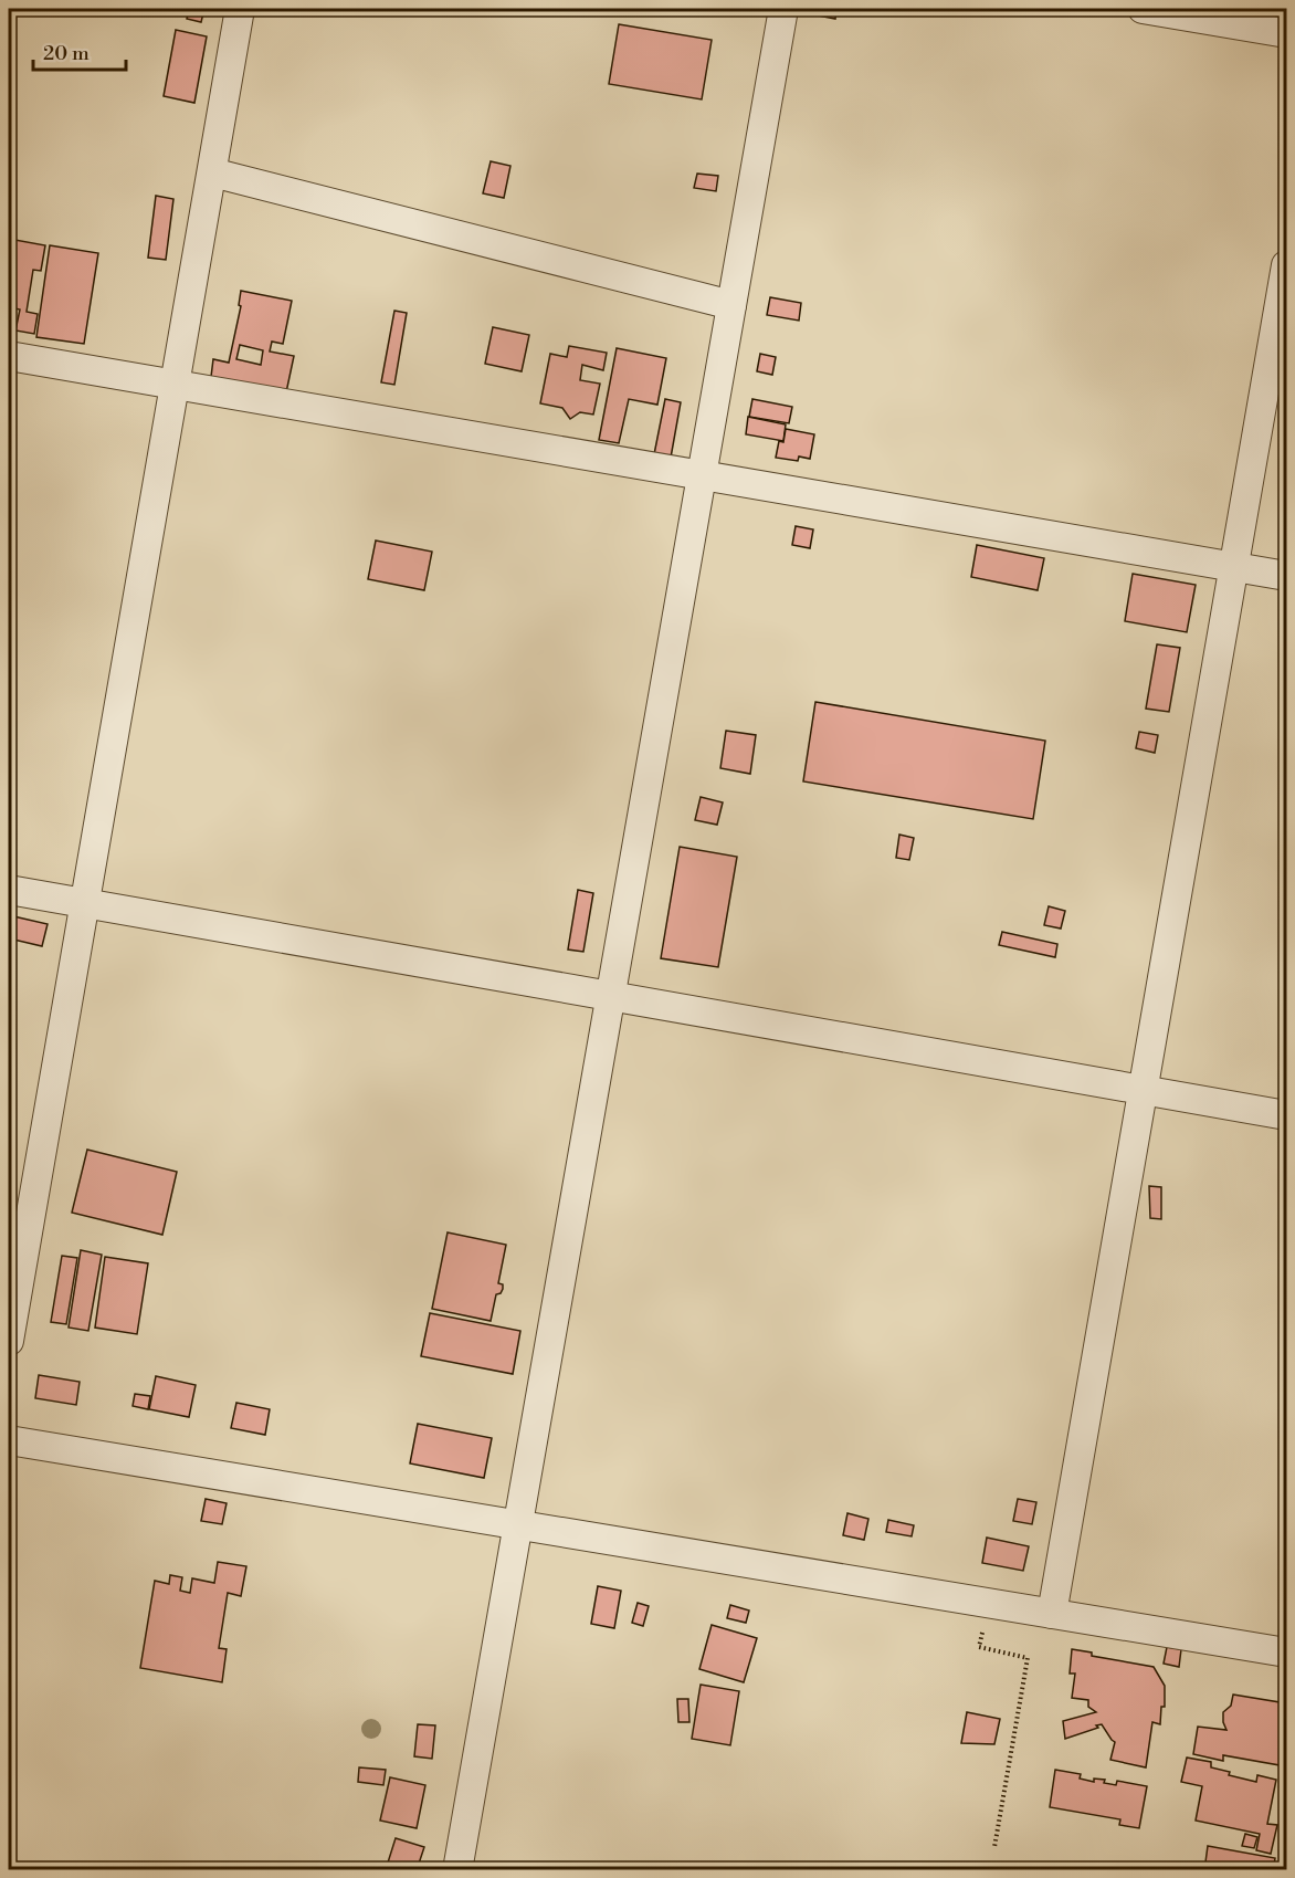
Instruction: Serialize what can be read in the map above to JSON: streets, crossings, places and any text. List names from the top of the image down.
{
  "scale_bar": "20 m"
}
